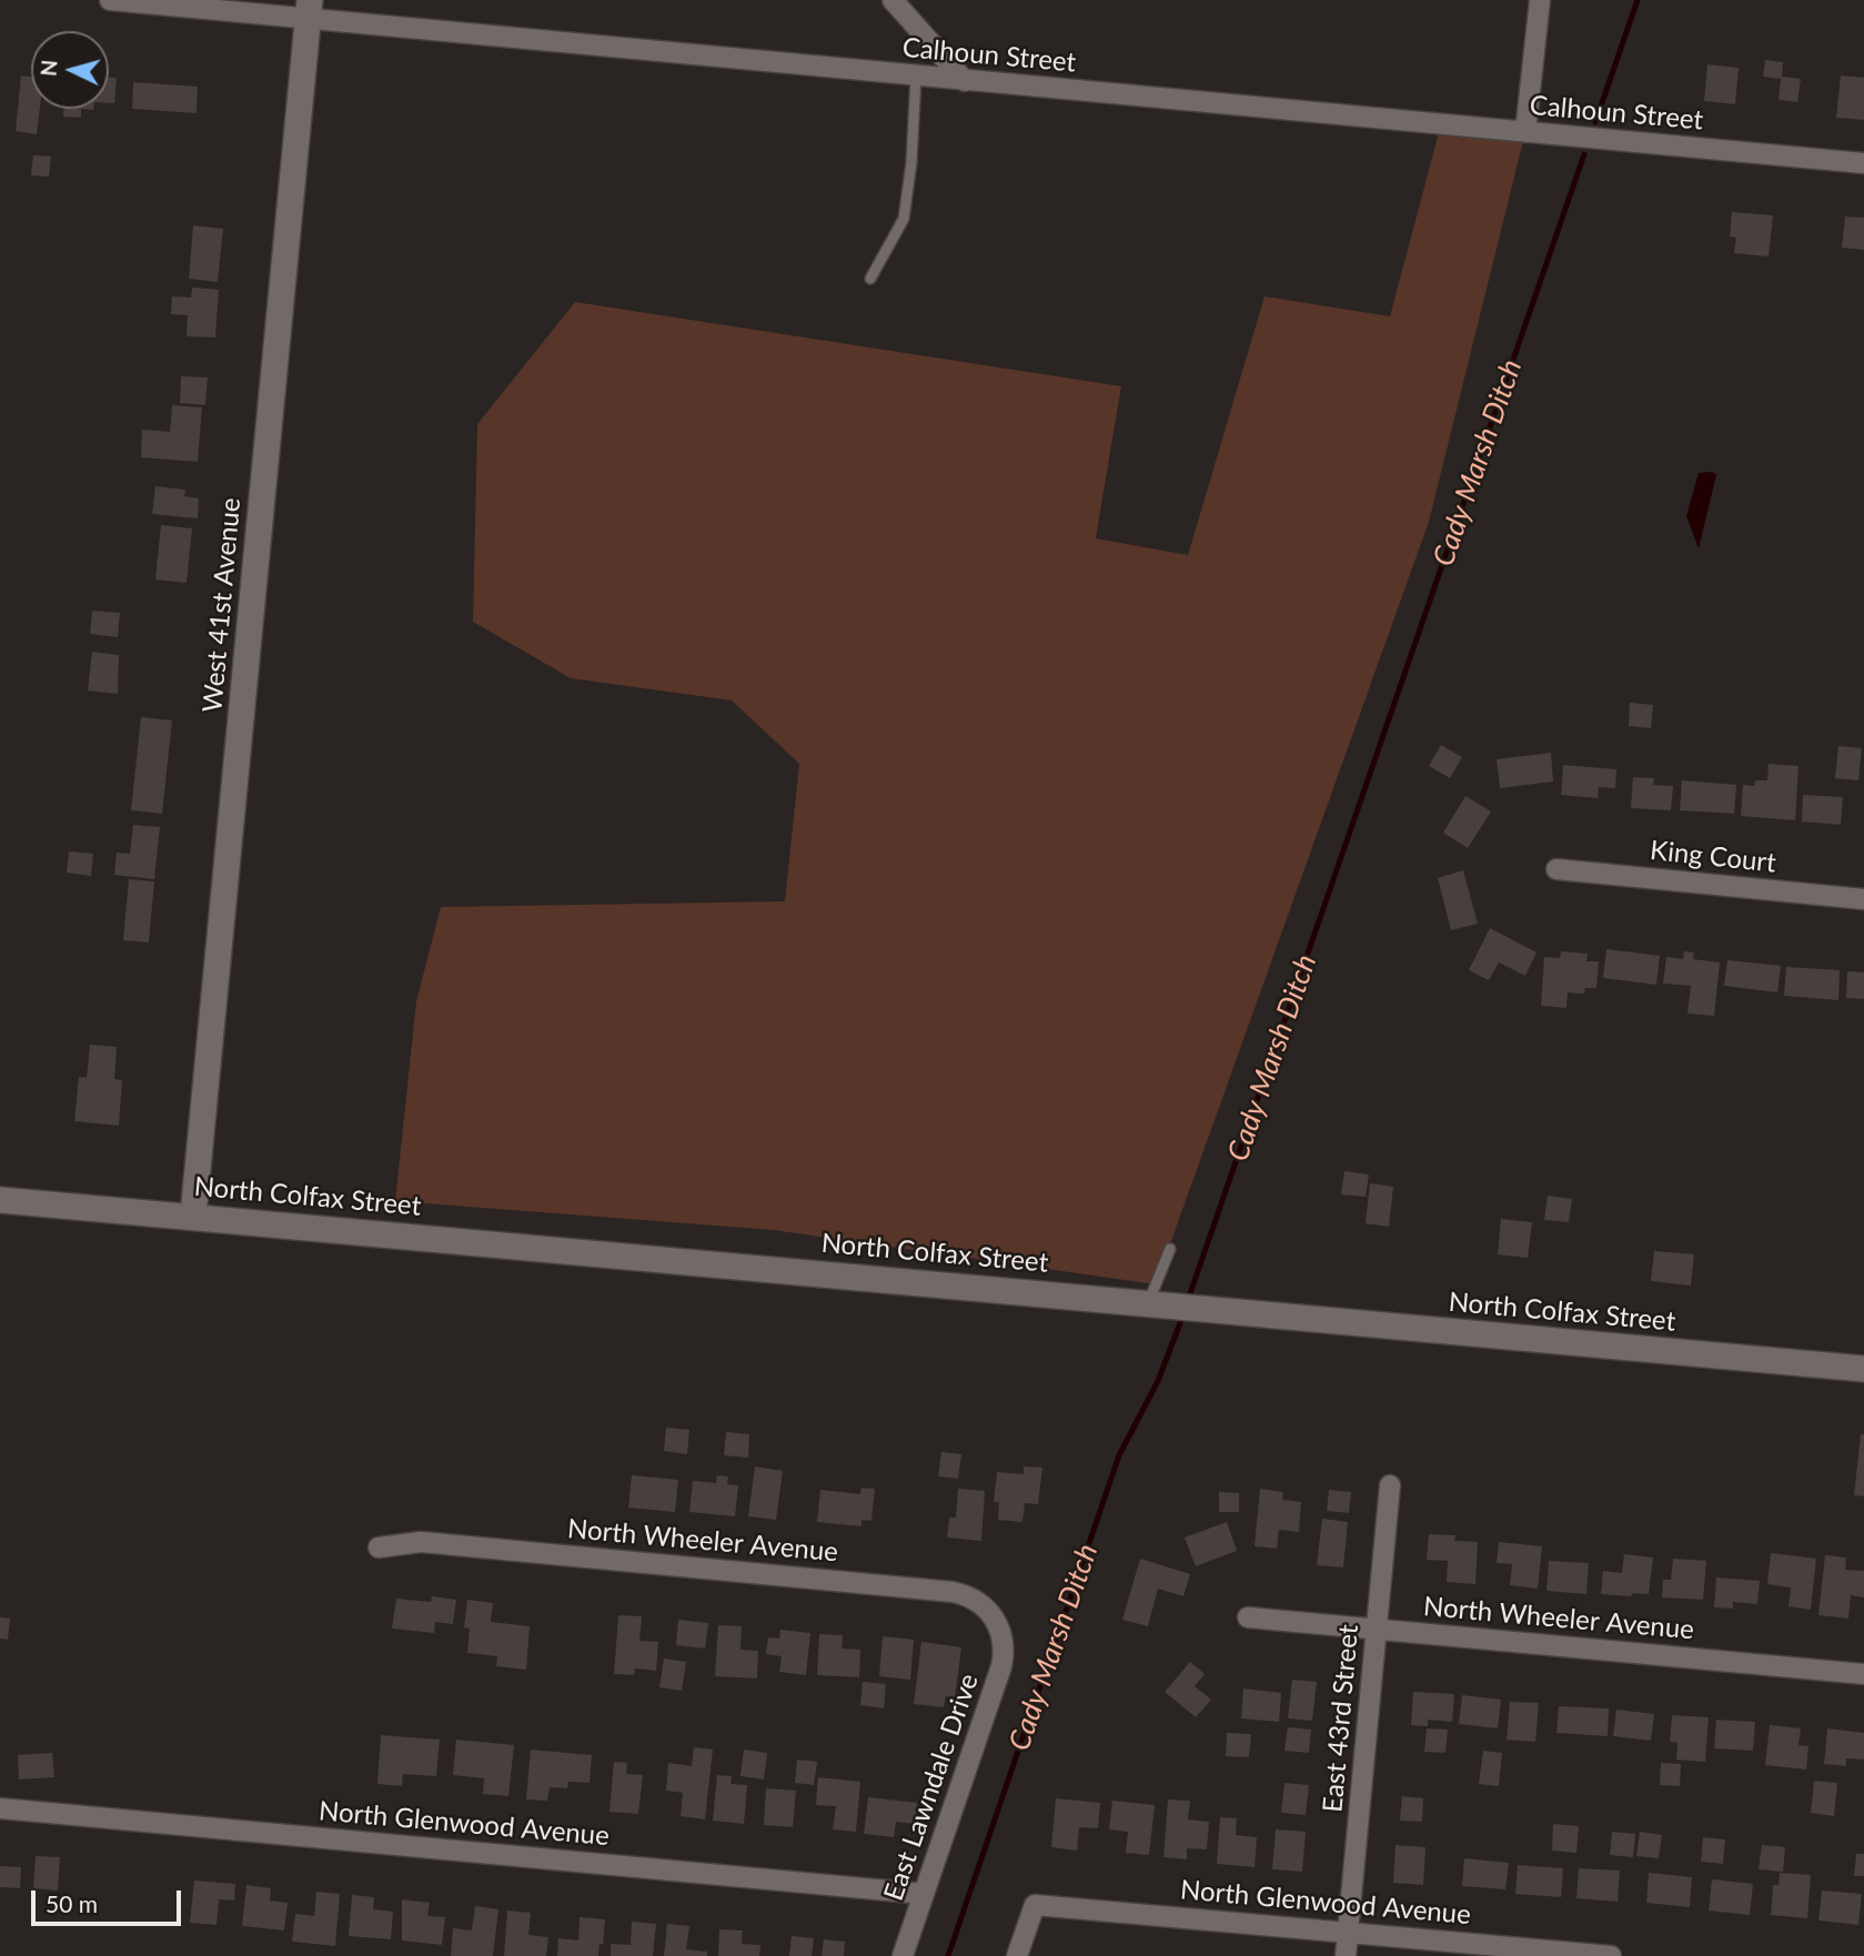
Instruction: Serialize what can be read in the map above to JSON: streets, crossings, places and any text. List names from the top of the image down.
{
  "streets": {
    "street": [
      "Calhoun Street",
      "West 41st Avenue",
      "King Court",
      "North Colfax Street",
      "North Wheeler Avenue",
      "East 43rd Street",
      "East Lawndale Drive",
      "North Glenwood Avenue"
    ]
  },
  "crossings": [
    ["Calhoun Street", "West 41st Avenue"],
    ["West 41st Avenue", "North Colfax Street"],
    ["North Wheeler Avenue", "East 43rd Street"],
    ["North Wheeler Avenue", "East Lawndale Drive"],
    ["East 43rd Street", "North Glenwood Avenue"],
    ["East Lawndale Drive", "North Glenwood Avenue"]
  ],
  "water": ["Cady Marsh Ditch"],
  "scale_bar": "50 m",
  "north": "left"
}
